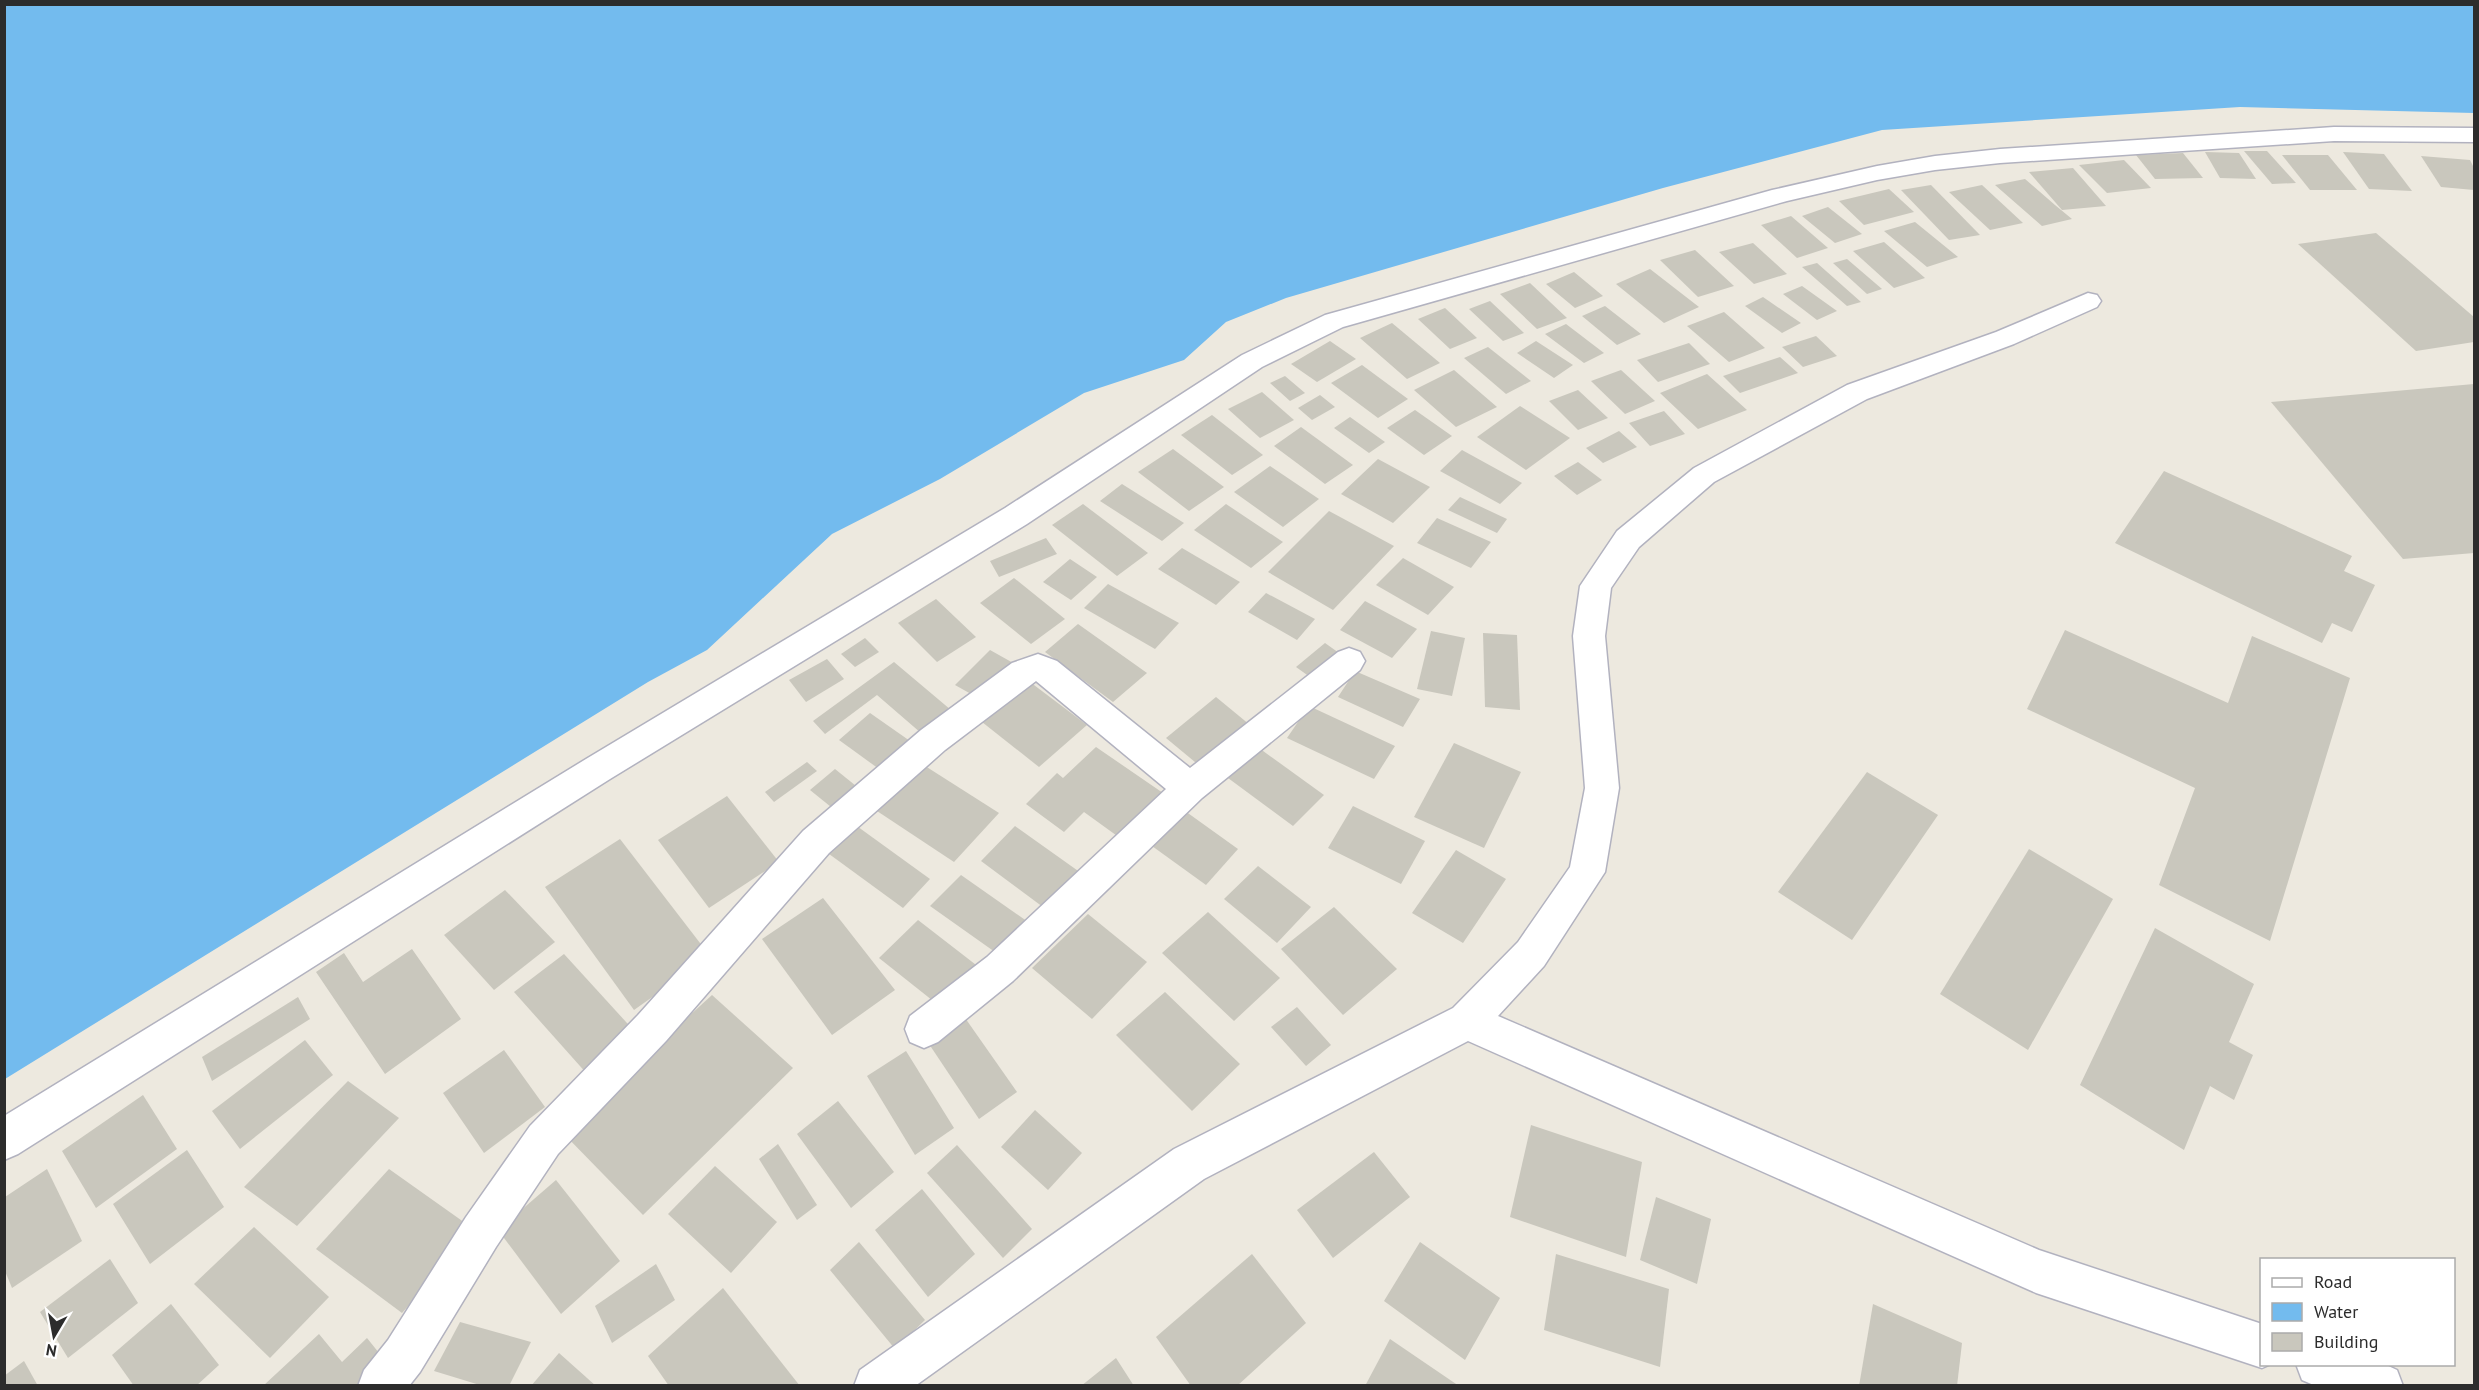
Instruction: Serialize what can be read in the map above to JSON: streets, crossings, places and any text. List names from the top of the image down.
{
  "legend": ["Road", "Water", "Building"],
  "north": "bottom"
}
